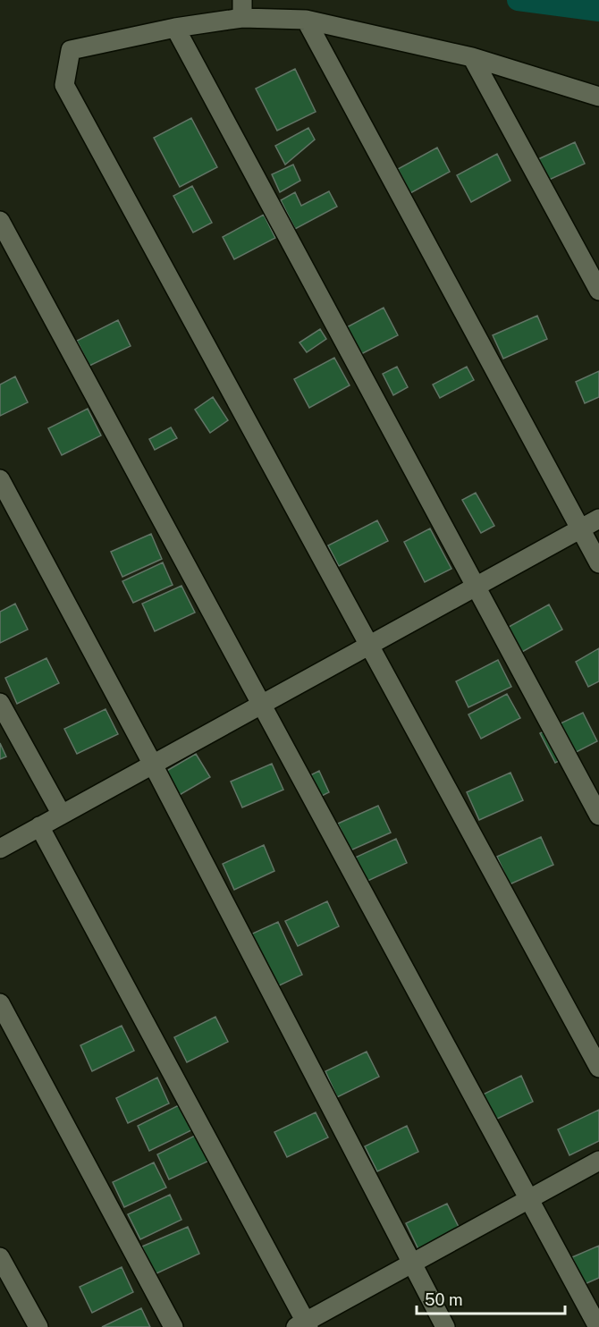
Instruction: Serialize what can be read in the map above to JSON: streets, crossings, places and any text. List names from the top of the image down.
{
  "scale_bar": "50 m"
}
